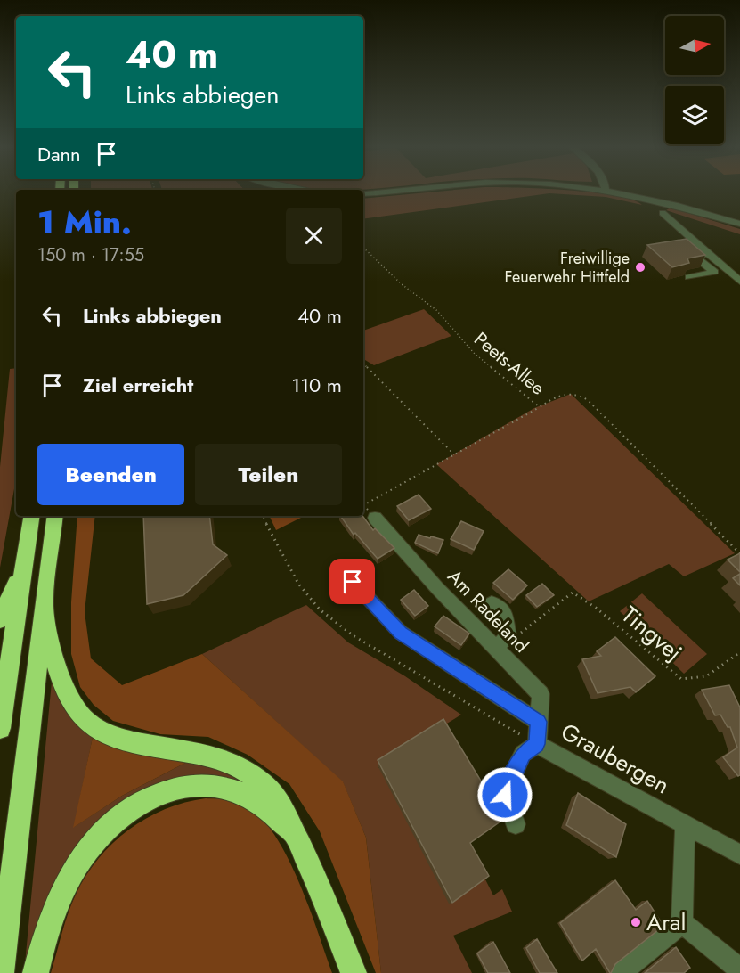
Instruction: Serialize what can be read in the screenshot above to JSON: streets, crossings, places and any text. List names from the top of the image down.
{
  "streets": {
    "street": ["Am Radeland", "Graubergen"],
    "path": ["Peets-Allee", "Tingvej"]
  },
  "crossings": [
    ["Am Radeland", "Tingvej"],
    ["Am Radeland", "Graubergen"]
  ],
  "places": ["Freiwillige Feuerwehr Hittfeld", "Aral"],
  "north": "right",
  "page": {
    "turn": ["40 m", "Links abbiegen"],
    "then": "Dann",
    "heading": ["1 Min.", "150 m · 17:55"],
    "list": [
      {
        "name": "Links abbiegen",
        "value": "40 m"
      },
      {
        "name": "Ziel erreicht",
        "value": "110 m"
      }
    ],
    "buttons": ["Beenden", "Teilen"]
  }
}
